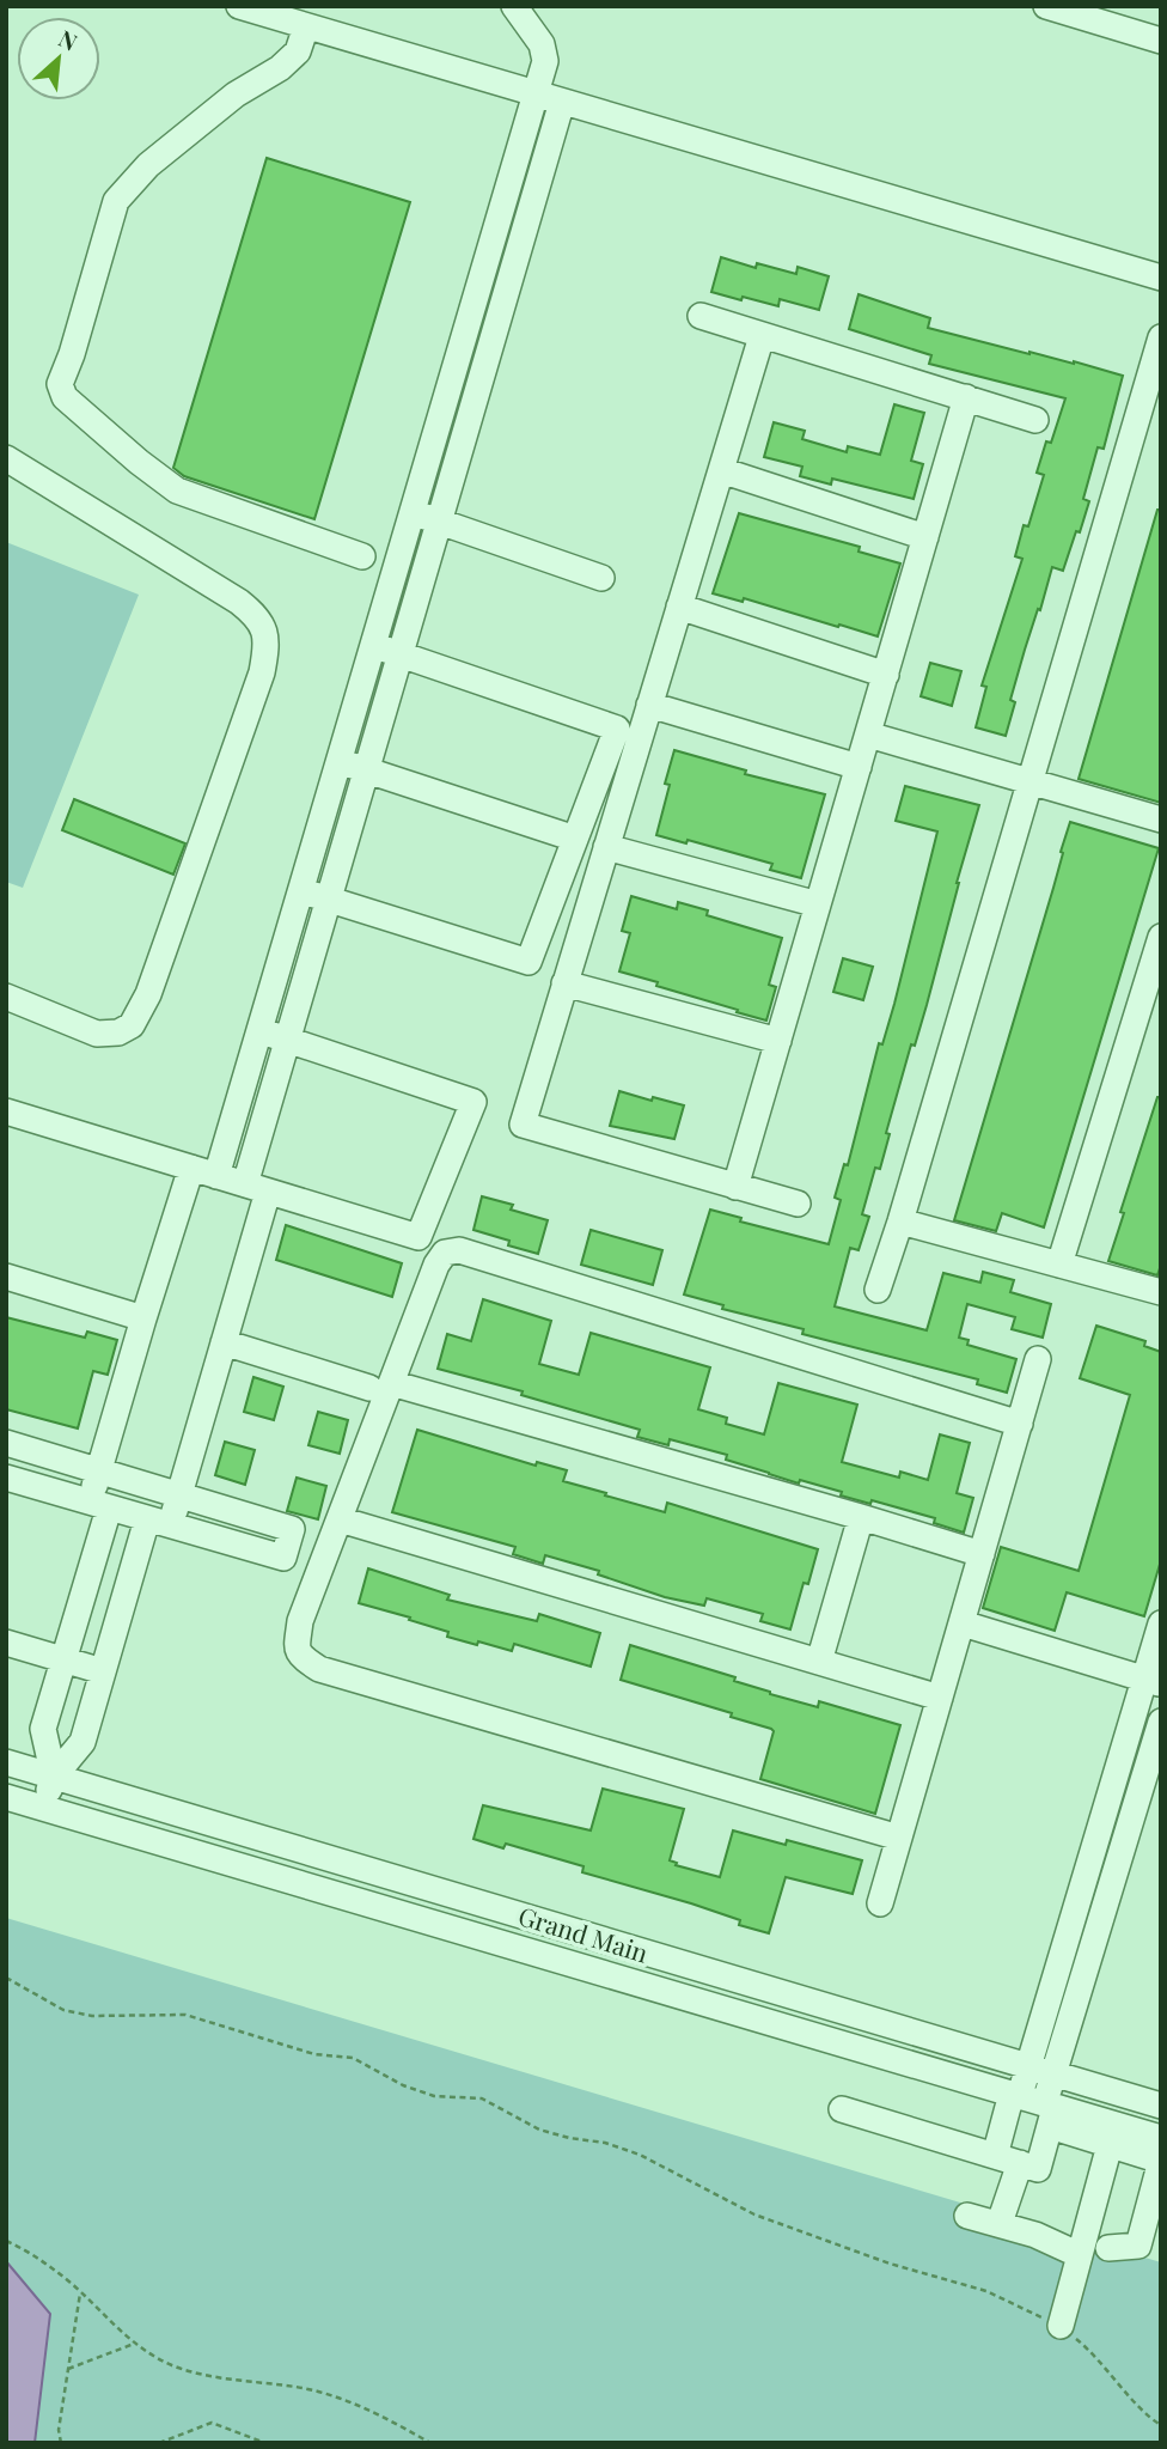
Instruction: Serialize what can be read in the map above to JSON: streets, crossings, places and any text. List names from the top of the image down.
{
  "streets": {
    "street": ["Grand Main"]
  },
  "north": "top right"
}
